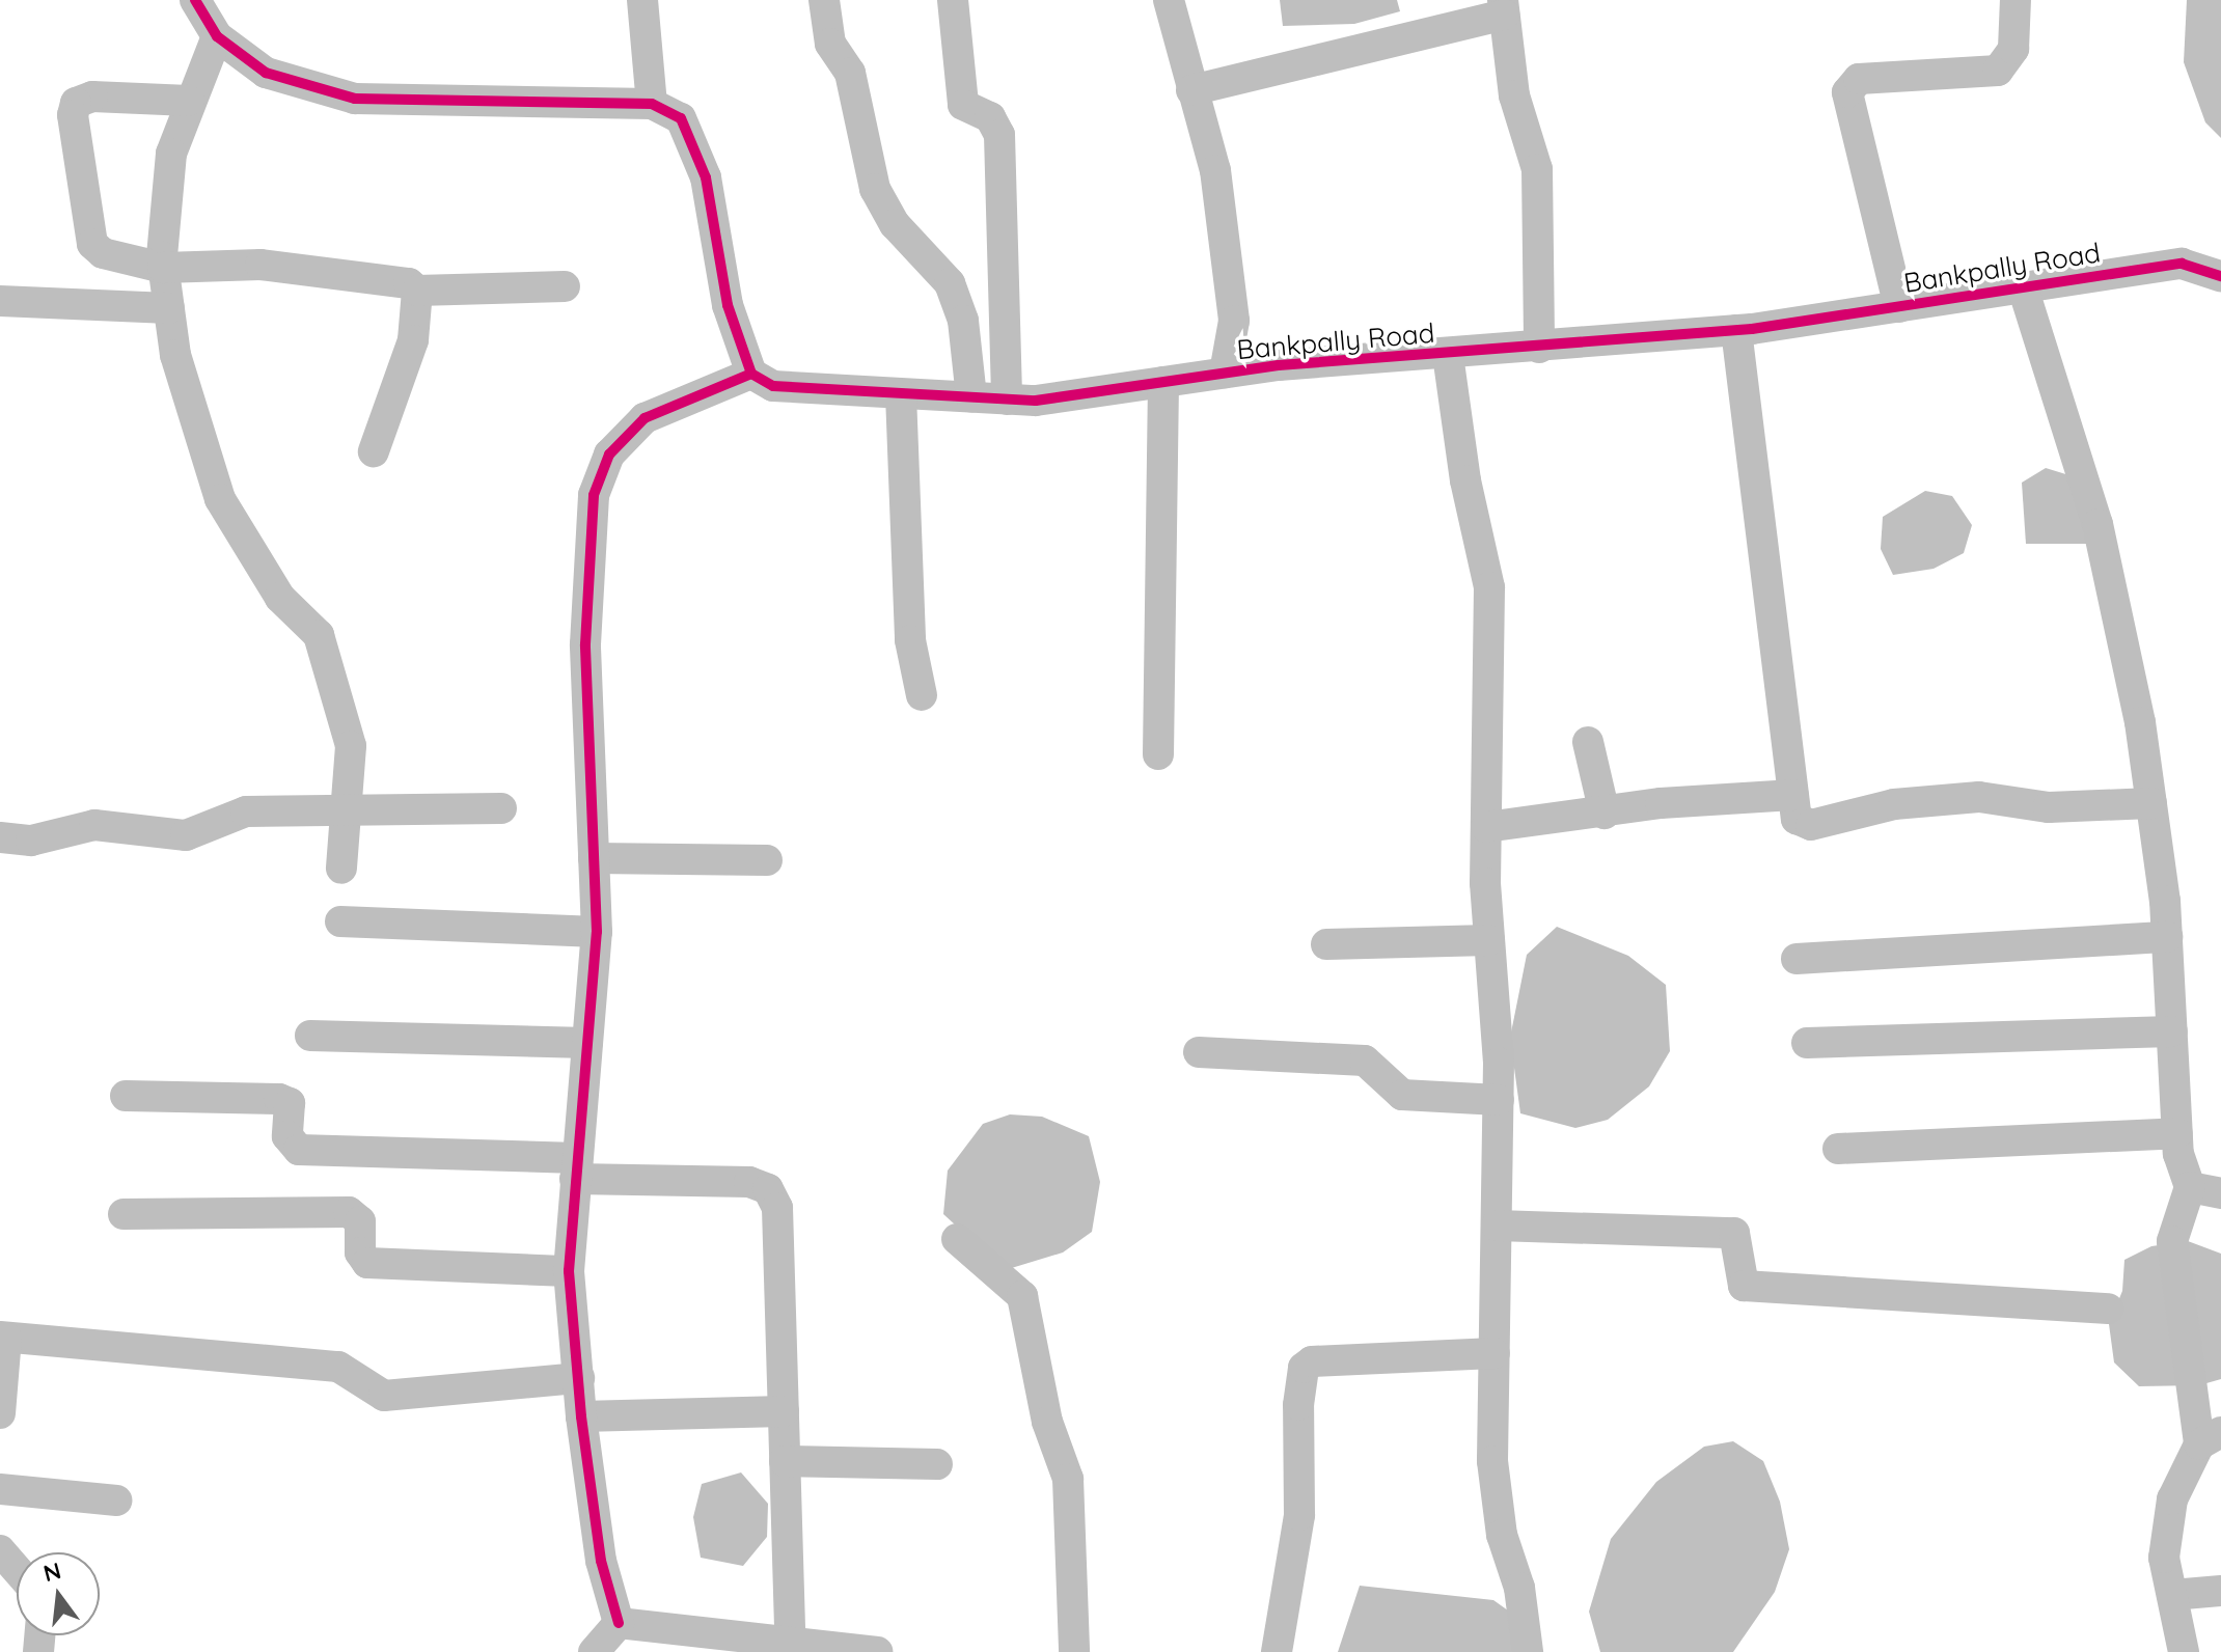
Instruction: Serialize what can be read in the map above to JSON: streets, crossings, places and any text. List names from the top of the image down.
{
  "streets": {
    "street": ["Bankpally Road"]
  },
  "north": "top"
}
